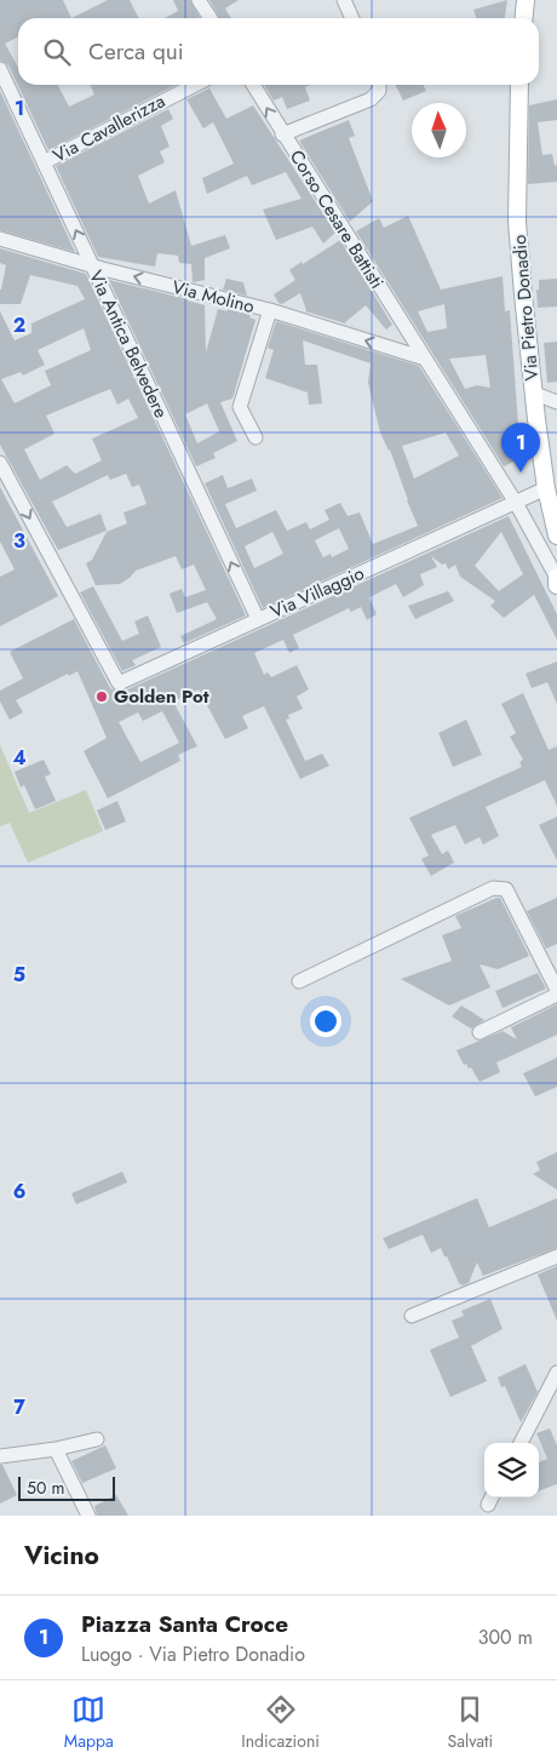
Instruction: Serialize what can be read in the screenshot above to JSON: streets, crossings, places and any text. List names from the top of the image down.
{
  "streets": {
    "main road": ["Via Pietro Donadio"],
    "street": [
      "Via Cavallerizza",
      "Corso Cesare Battisti",
      "Via Molino",
      "Via Antica Belvedere",
      "Via Villaggio"
    ]
  },
  "crossings": [
    ["Via Cavallerizza", "Via Antica Belvedere"],
    ["Corso Cesare Battisti", "Via Molino"],
    ["Corso Cesare Battisti", "Via Villaggio"],
    ["Via Molino", "Via Antica Belvedere"],
    ["Via Pietro Donadio", "Via Villaggio"],
    ["Via Antica Belvedere", "Via Villaggio"]
  ],
  "one_way": ["Via Molino", "Via Antica Belvedere"],
  "places": ["Golden Pot"],
  "scale_bar": "50 m",
  "north": "top",
  "page": {
    "search": "Cerca qui",
    "pins": "1",
    "scale": "50 m",
    "heading": "Vicino",
    "list": [
      {
        "mark": "1",
        "name": "Piazza Santa Croce",
        "note": "Luogo · Via Pietro Donadio",
        "value": "300 m"
      }
    ],
    "nav": ["Mappa", "Indicazioni", "Salvati"]
  },
  "grid": {
    "rows": [
      "1",
      "2",
      "3",
      "4",
      "5",
      "6",
      "7"
    ]
  }
}
